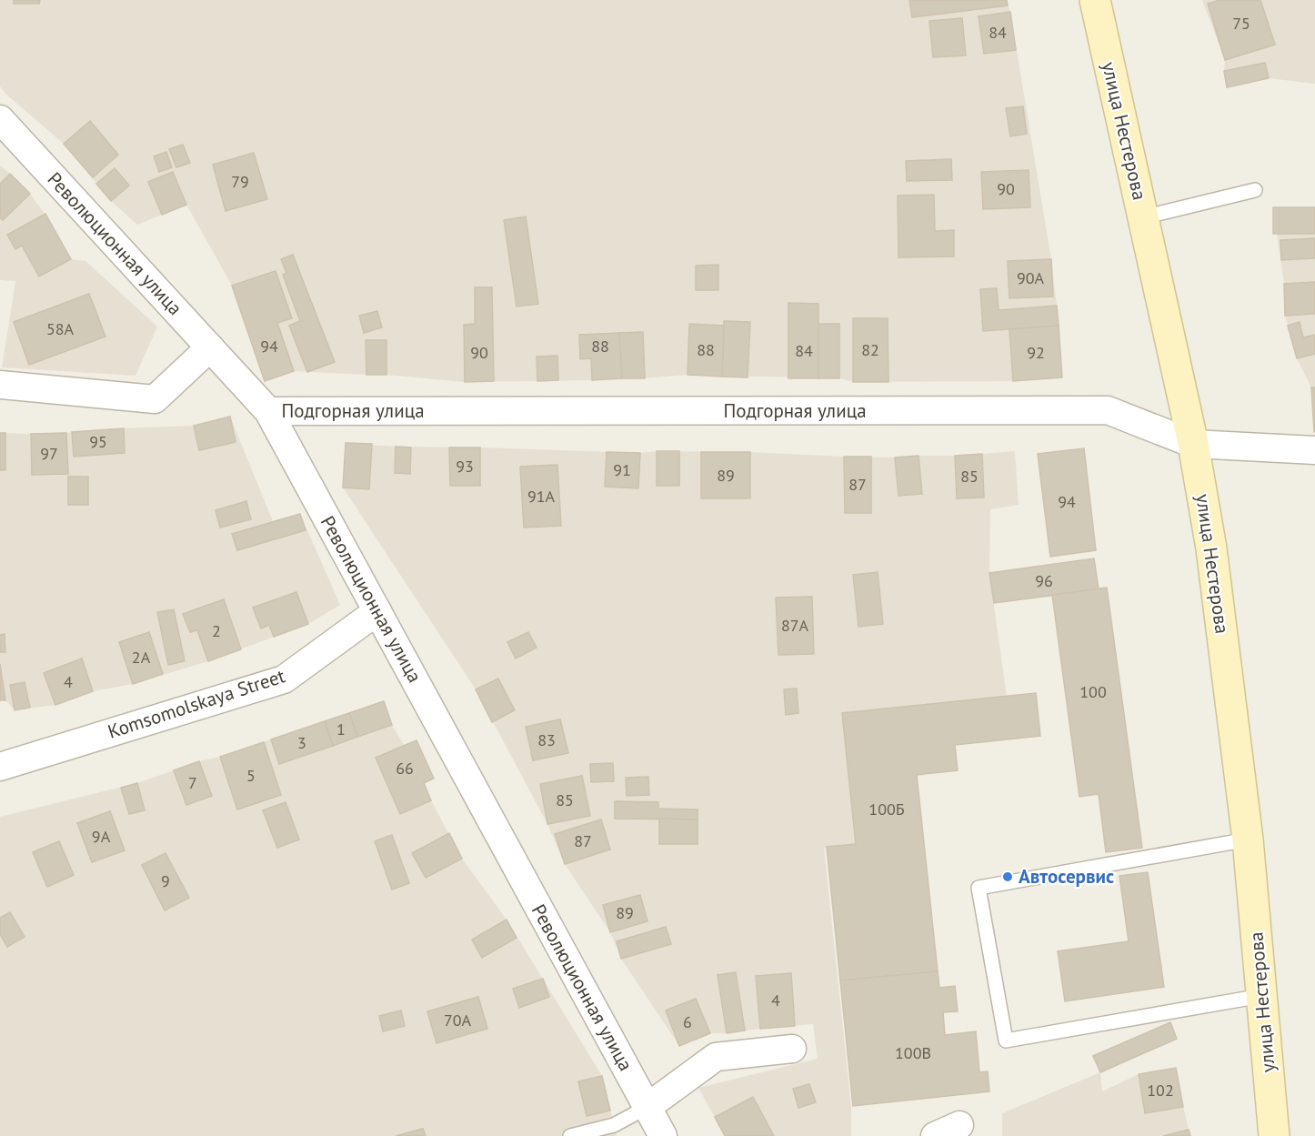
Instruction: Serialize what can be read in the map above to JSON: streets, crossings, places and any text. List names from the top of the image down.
{
  "streets": {
    "main road": ["улица Нестерова"],
    "street": ["Революционная улица", "Подгорная улица", "Komsomolskaya Street"]
  },
  "crossings": [
    ["улица Нестерова", "Подгорная улица"],
    ["Революционная улица", "Подгорная улица"],
    ["Революционная улица", "Komsomolskaya Street"]
  ],
  "places": ["Автосервис"],
  "house_numbers": [
    "75",
    "84",
    "79",
    "90",
    "90А",
    "58А",
    "94",
    "88",
    "88",
    "82",
    "84",
    "90",
    "92",
    "95",
    "97",
    "93",
    "91",
    "89",
    "85",
    "87",
    "91А",
    "94",
    "96",
    "87А",
    "2",
    "2А",
    "4",
    "100",
    "1",
    "83",
    "3",
    "66",
    "5",
    "7",
    "85",
    "100Б",
    "9А",
    "87",
    "9",
    "89",
    "4",
    "70А",
    "6",
    "100В",
    "102"
  ]
}
